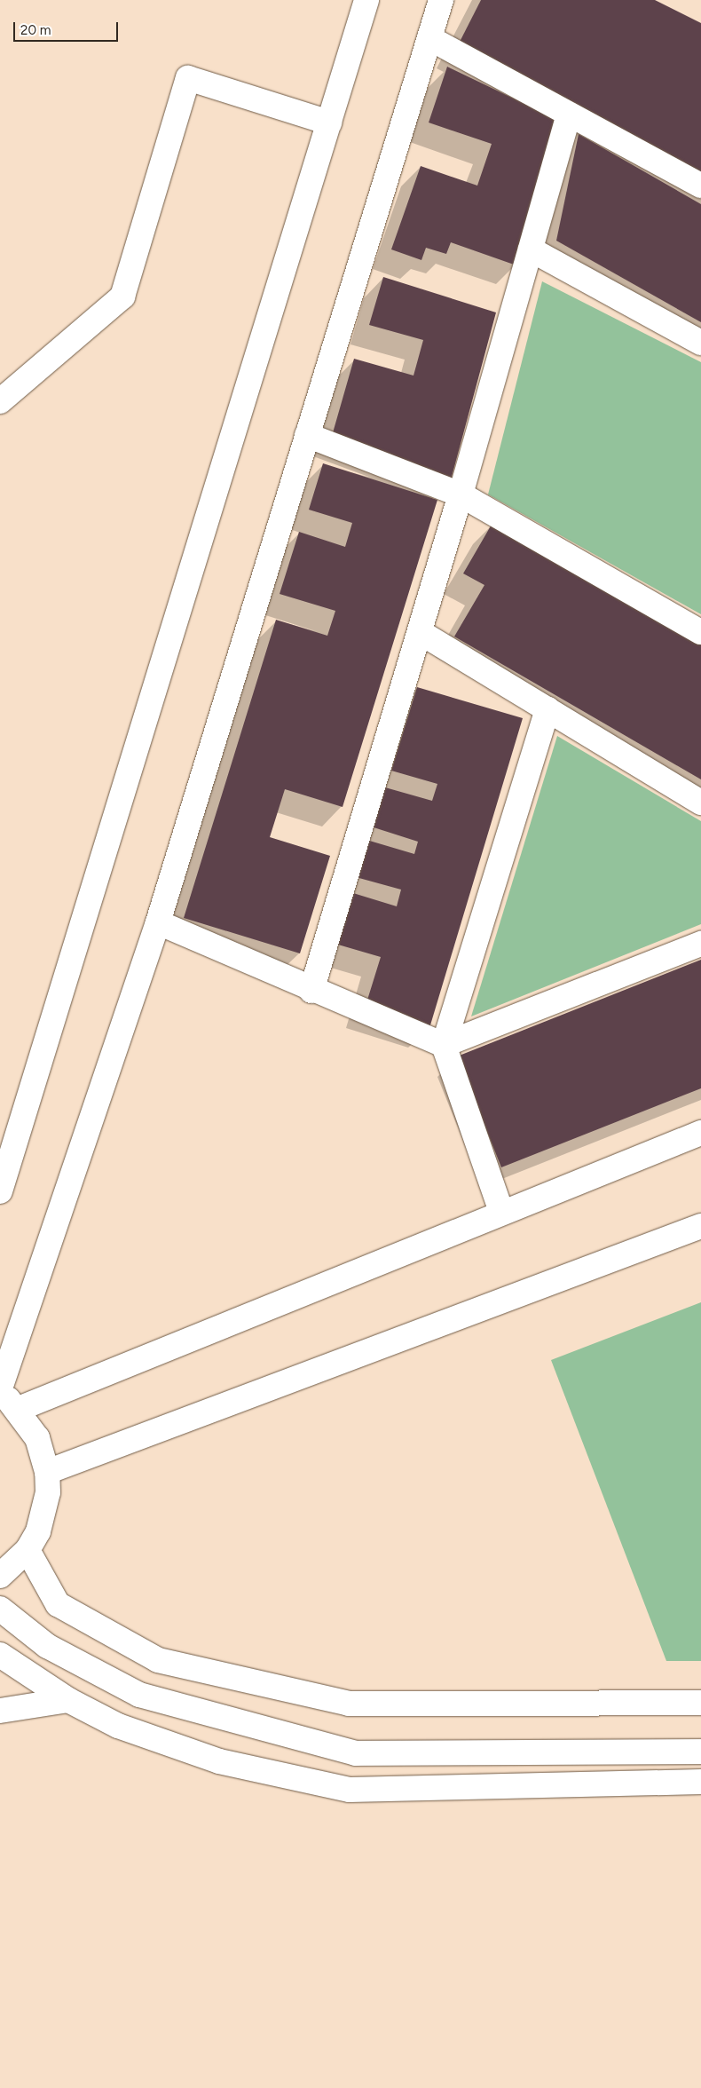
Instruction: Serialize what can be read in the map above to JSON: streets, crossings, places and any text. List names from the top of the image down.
{
  "scale_bar": "20 m"
}
